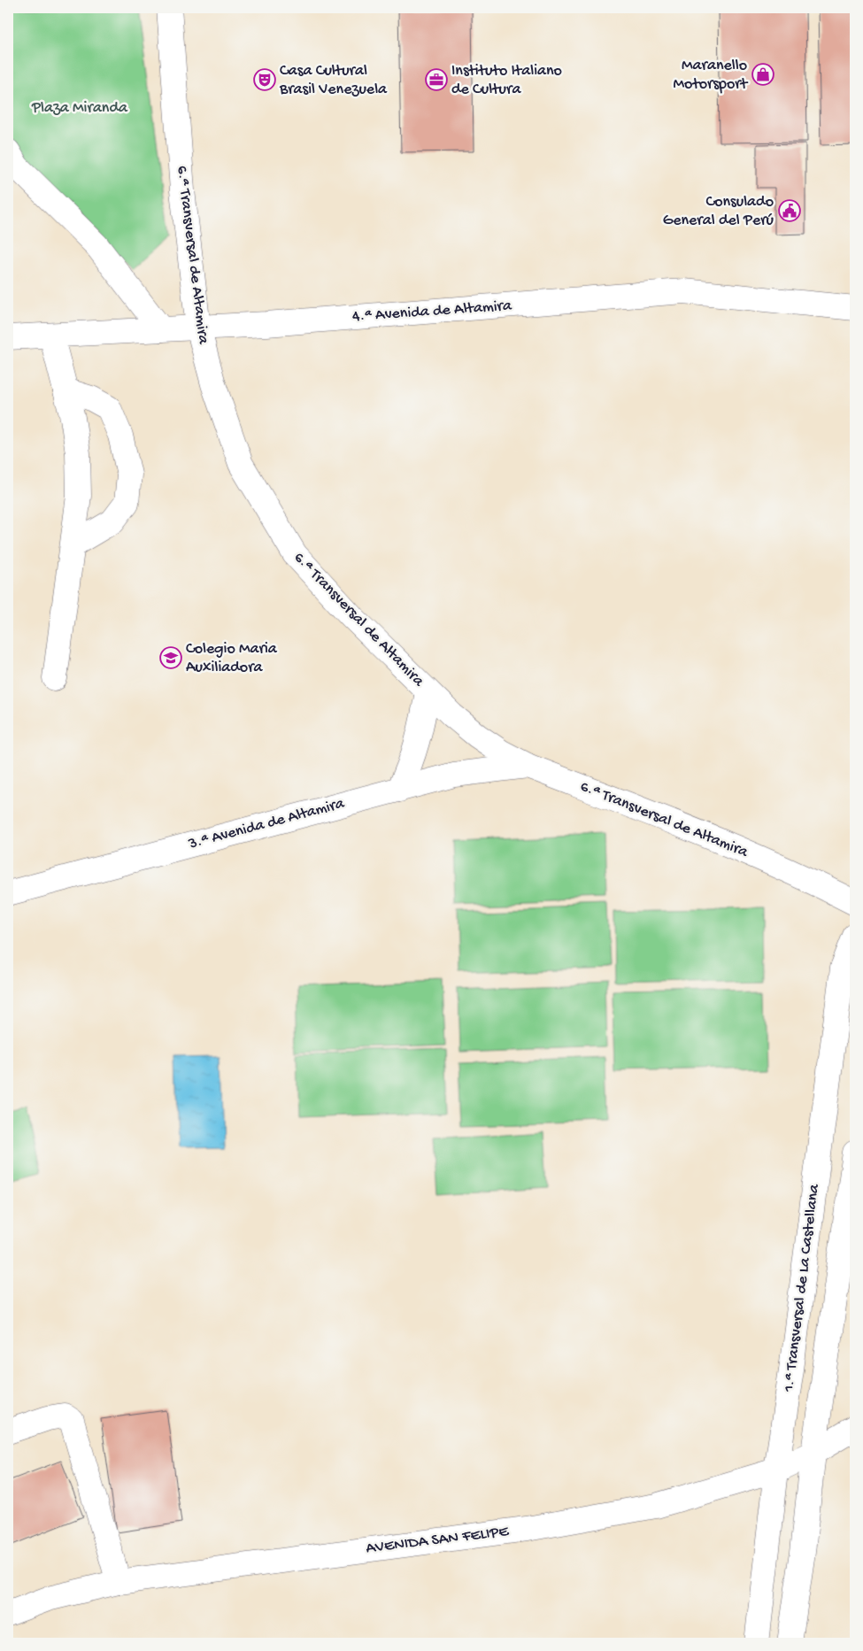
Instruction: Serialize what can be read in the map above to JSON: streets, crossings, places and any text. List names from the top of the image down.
{
  "streets": {
    "street": [
      "6.ª Transversal de Altamira",
      "4.ª Avenida de Altamira",
      "3.ª Avenida de Altamira",
      "1.ª Transversal de La Castellana",
      "AVENIDA SAN FELIPE"
    ]
  },
  "crossings": [
    ["6.ª Transversal de Altamira", "4.ª Avenida de Altamira"],
    ["6.ª Transversal de Altamira", "3.ª Avenida de Altamira"],
    ["1.ª Transversal de La Castellana", "AVENIDA SAN FELIPE"]
  ],
  "parks": ["Plaza Miranda"],
  "places": {
    "shop": ["Maranello Motorsport"],
    "theatre": ["Casa Cultural Brasil Venezuela"],
    "office": ["Instituto Italiano de Cultura"],
    "public building": ["Consulado General del Perú"],
    "school or university": ["Colegio Maria Auxiliadora"]
  }
}
